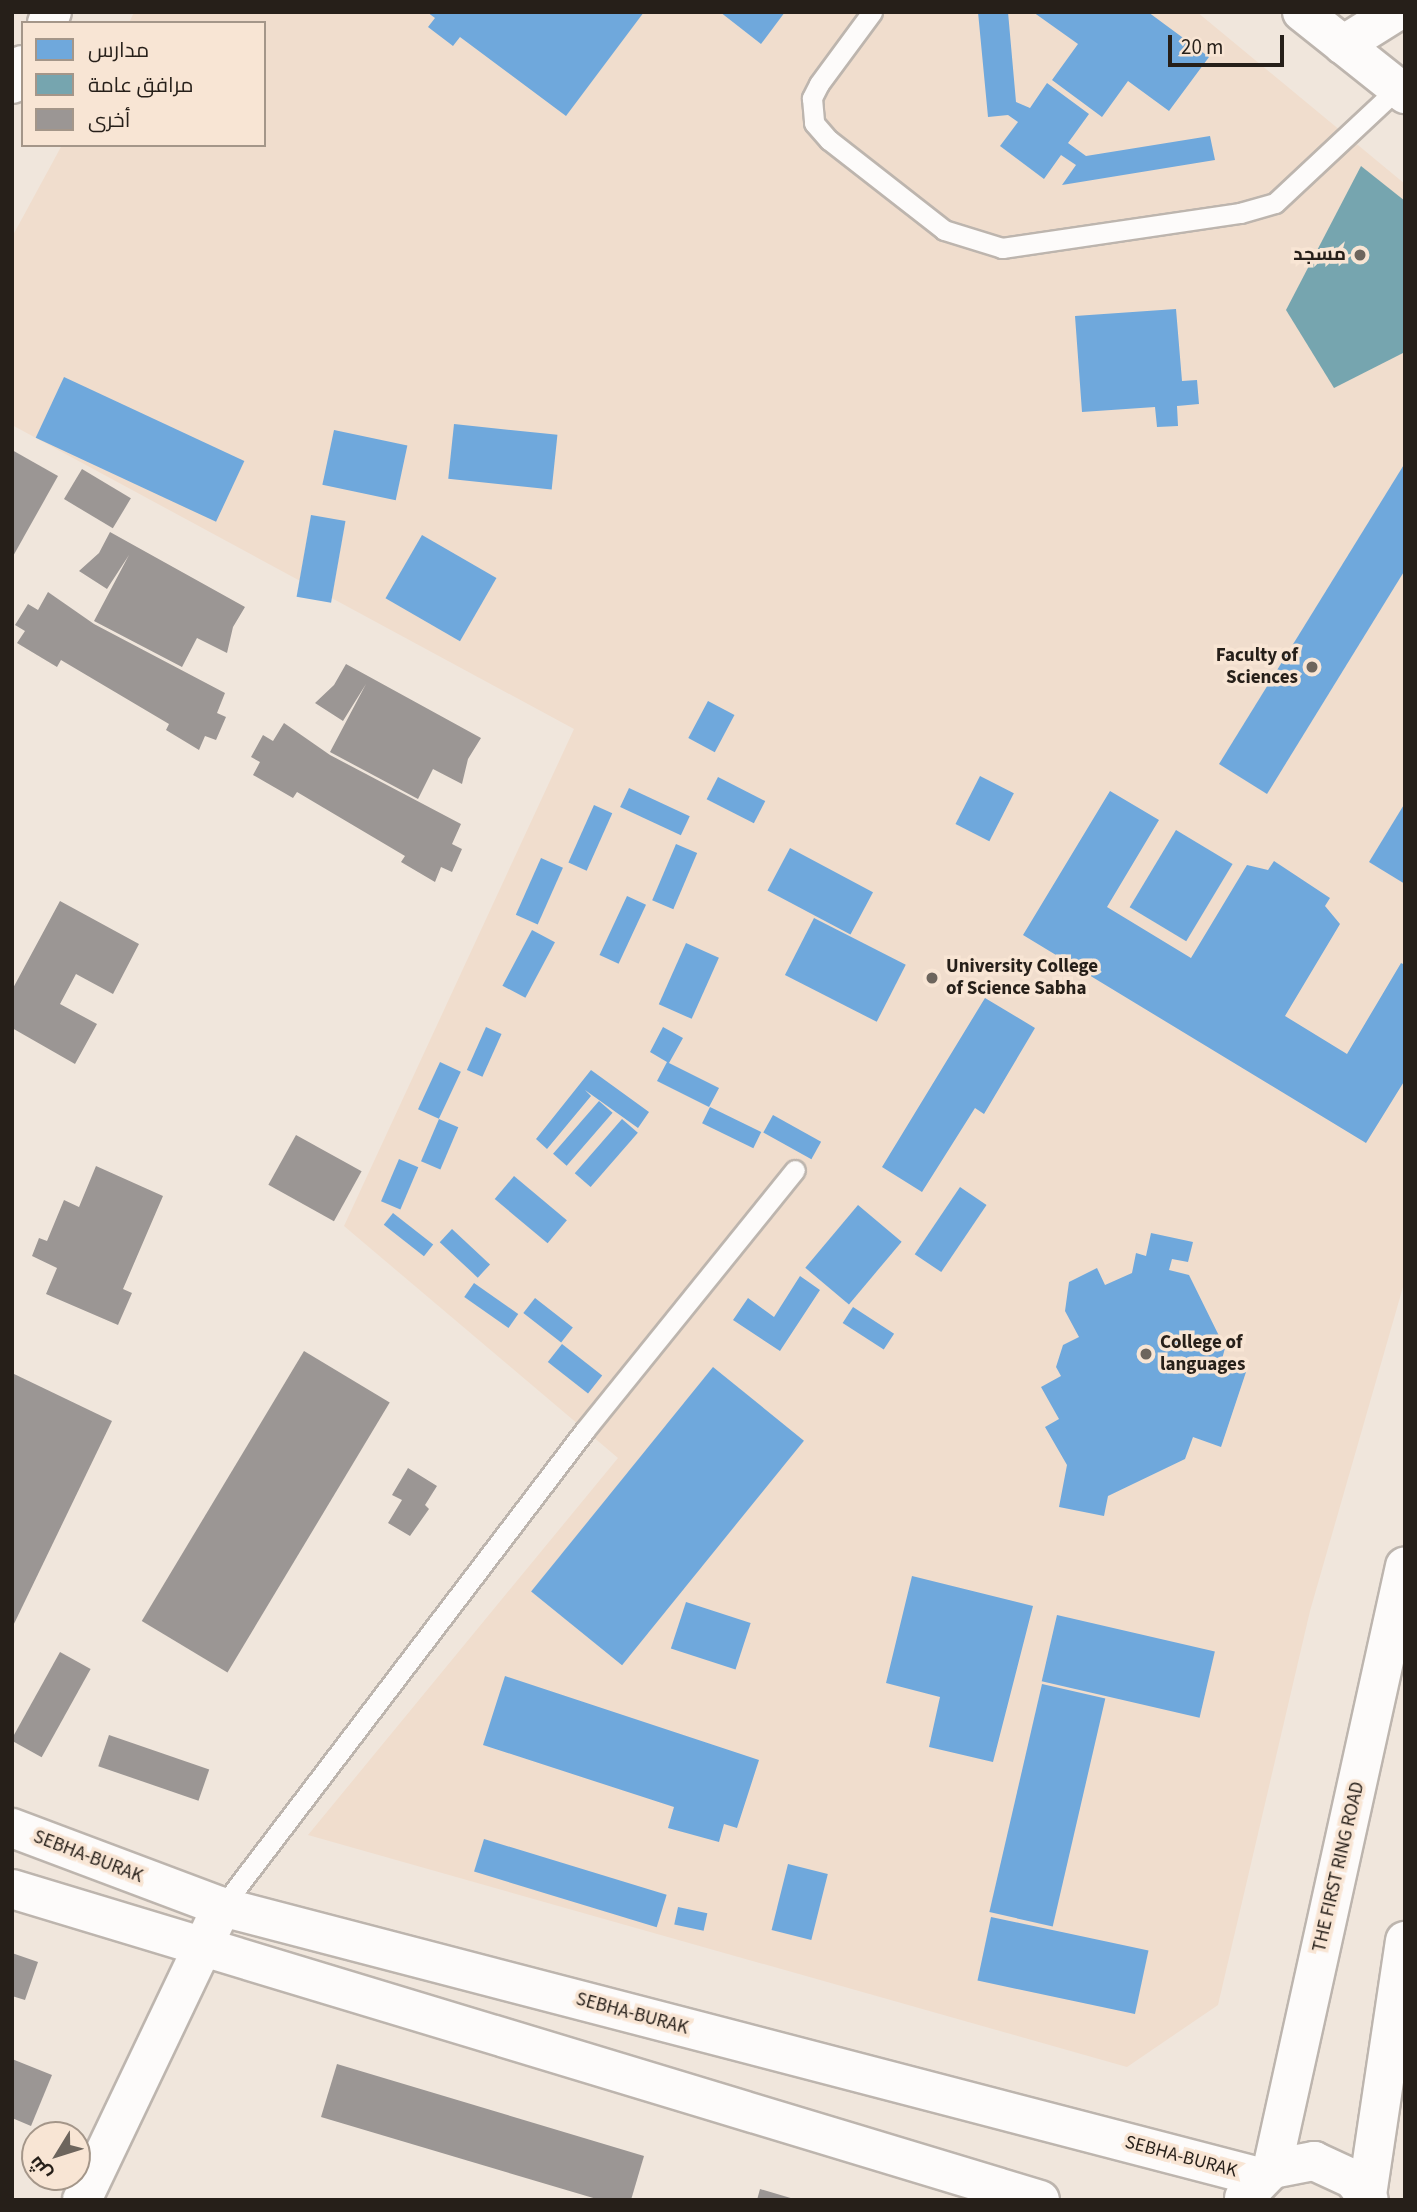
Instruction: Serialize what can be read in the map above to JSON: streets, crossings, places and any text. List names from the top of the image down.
{
  "streets": {
    "main road": ["SEBHA-BURAK", "THE FIRST RING ROAD"]
  },
  "crossings": [
    ["SEBHA-BURAK", "THE FIRST RING ROAD"]
  ],
  "places": [
    "مسجد",
    "Faculty of Sciences",
    "University College of Science Sabha",
    "College of languages"
  ],
  "legend": ["مدارس", "مرافق عامة", "أخرى"],
  "scale_bar": "20 m",
  "north": "bottom left"
}
